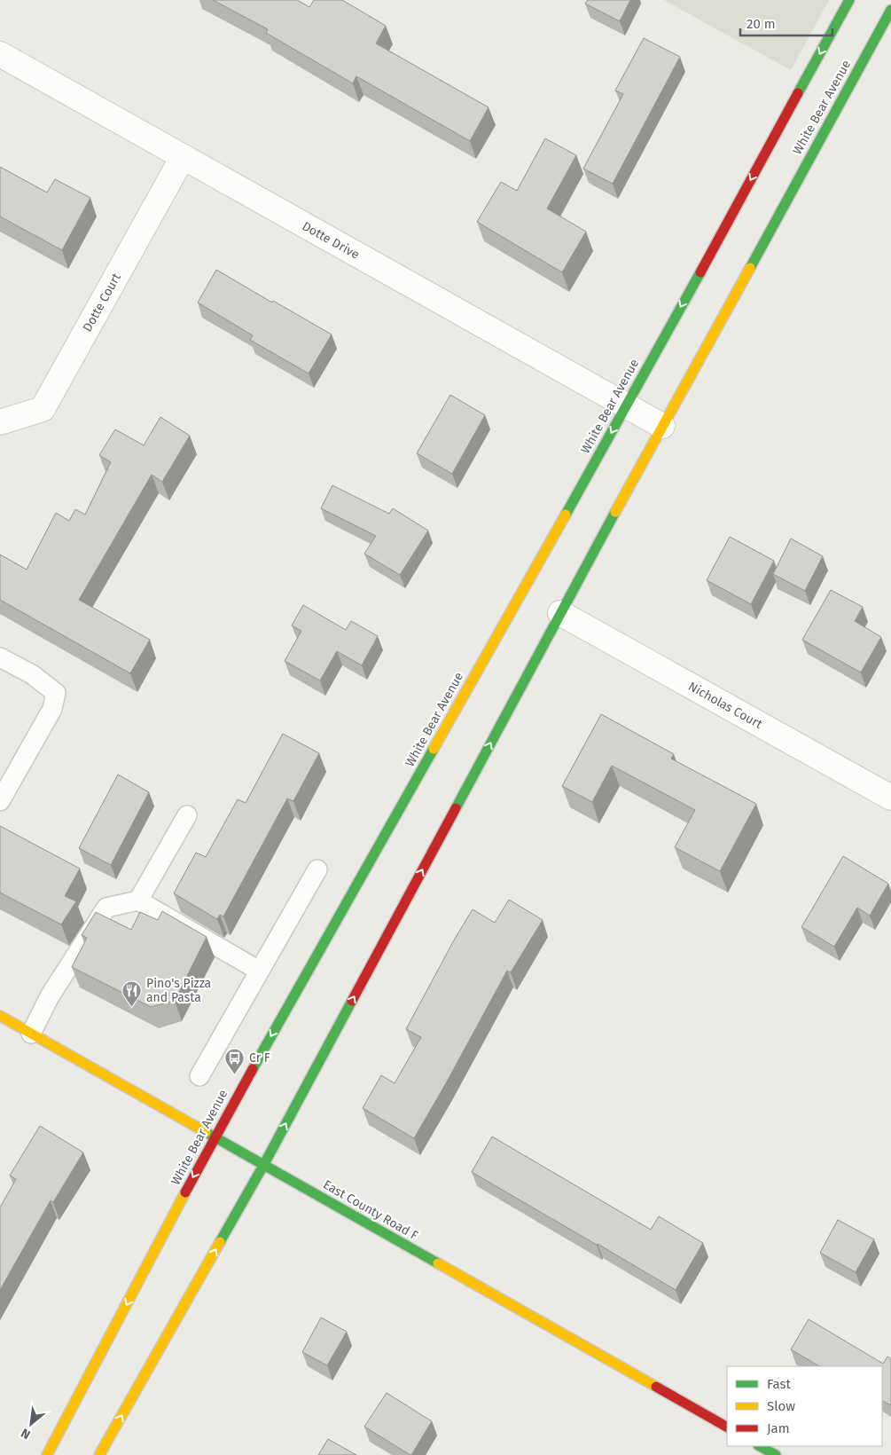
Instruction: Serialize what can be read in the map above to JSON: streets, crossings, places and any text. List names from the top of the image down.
{
  "streets": {
    "main road": ["White Bear Avenue", "East County Road F"],
    "street": ["Dotte Drive", "Dotte Court", "Nicholas Court"]
  },
  "crossings": [
    ["White Bear Avenue", "Dotte Drive"],
    ["White Bear Avenue", "Nicholas Court"],
    ["White Bear Avenue", "East County Road F"],
    ["Dotte Drive", "Dotte Court"]
  ],
  "places": {
    "restaurant": ["Pino's Pizza and Pasta"],
    "bus stop": ["Cr F"]
  },
  "legend": ["Fast", "Slow", "Jam"],
  "scale_bar": "20 m",
  "north": "bottom left"
}
